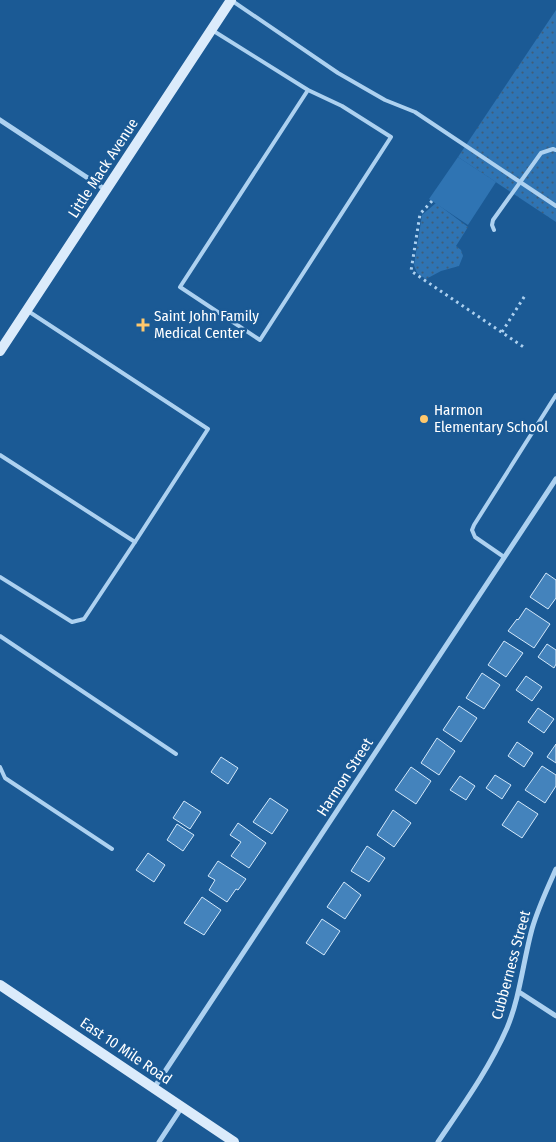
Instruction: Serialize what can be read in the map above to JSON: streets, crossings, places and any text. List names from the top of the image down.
{
  "streets": {
    "main road": ["Little Mack Avenue", "East 10 Mile Road"],
    "street": ["Harmon Street", "Cubberness Street"]
  },
  "crossings": [
    ["Harmon Street", "East 10 Mile Road"]
  ],
  "places": {
    "health": ["Saint John Family Medical Center"],
    "other": ["Harmon Elementary School"]
  }
}
